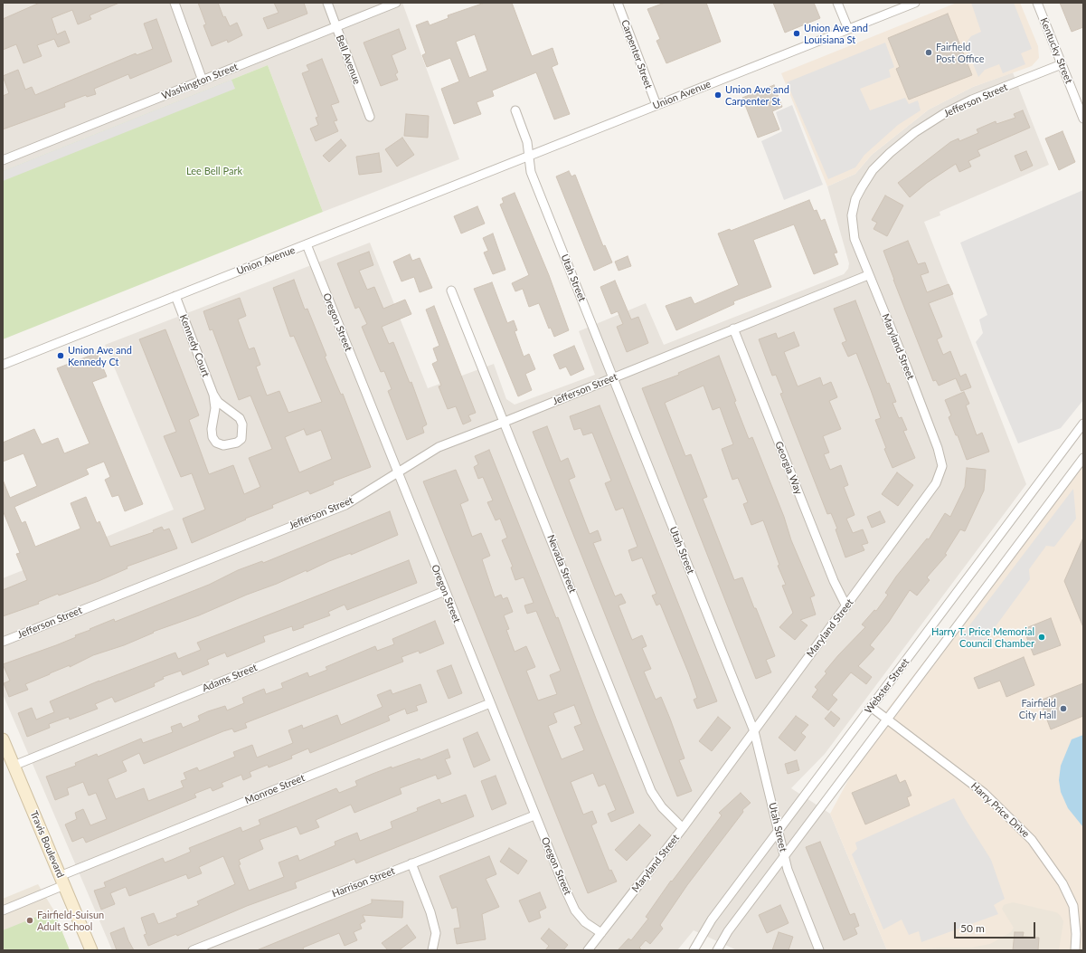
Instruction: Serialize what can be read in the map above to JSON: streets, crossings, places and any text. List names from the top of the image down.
{
  "streets": {
    "main road": ["Travis Boulevard"],
    "street": [
      "Kentucky Street",
      "Carpenter Street",
      "Bell Avenue",
      "Washington Street",
      "Union Avenue",
      "Jefferson Street",
      "Utah Street",
      "Oregon Street",
      "Kennedy Court",
      "Maryland Street",
      "Georgia Way",
      "Nevada Street",
      "Adams Street",
      "Webster Street",
      "Monroe Street",
      "Harry Price Drive",
      "Harrison Street"
    ]
  },
  "crossings": [
    ["Kentucky Street", "Jefferson Street"],
    ["Carpenter Street", "Union Avenue"],
    ["Bell Avenue", "Washington Street"],
    ["Union Avenue", "Utah Street"],
    ["Union Avenue", "Oregon Street"],
    ["Union Avenue", "Kennedy Court"],
    ["Jefferson Street", "Utah Street"],
    ["Jefferson Street", "Oregon Street"],
    ["Jefferson Street", "Maryland Street"],
    ["Jefferson Street", "Georgia Way"],
    ["Jefferson Street", "Nevada Street"],
    ["Utah Street", "Maryland Street"],
    ["Utah Street", "Webster Street"],
    ["Oregon Street", "Maryland Street"],
    ["Oregon Street", "Adams Street"],
    ["Oregon Street", "Monroe Street"],
    ["Oregon Street", "Harrison Street"],
    ["Maryland Street", "Georgia Way"],
    ["Maryland Street", "Nevada Street"],
    ["Adams Street", "Travis Boulevard"],
    ["Webster Street", "Harry Price Drive"],
    ["Monroe Street", "Travis Boulevard"]
  ],
  "parks": ["Lee Bell Park"],
  "places": [
    "Union Ave and Louisiana St",
    "Fairfield Post Office",
    "Union Ave and Carpenter St",
    "Union Ave and Kennedy Ct",
    "Harry T. Price Memorial Council Chamber",
    "Fairfield City Hall",
    "Fairfield-Suisun Adult School"
  ],
  "scale_bar": "50 m"
}
